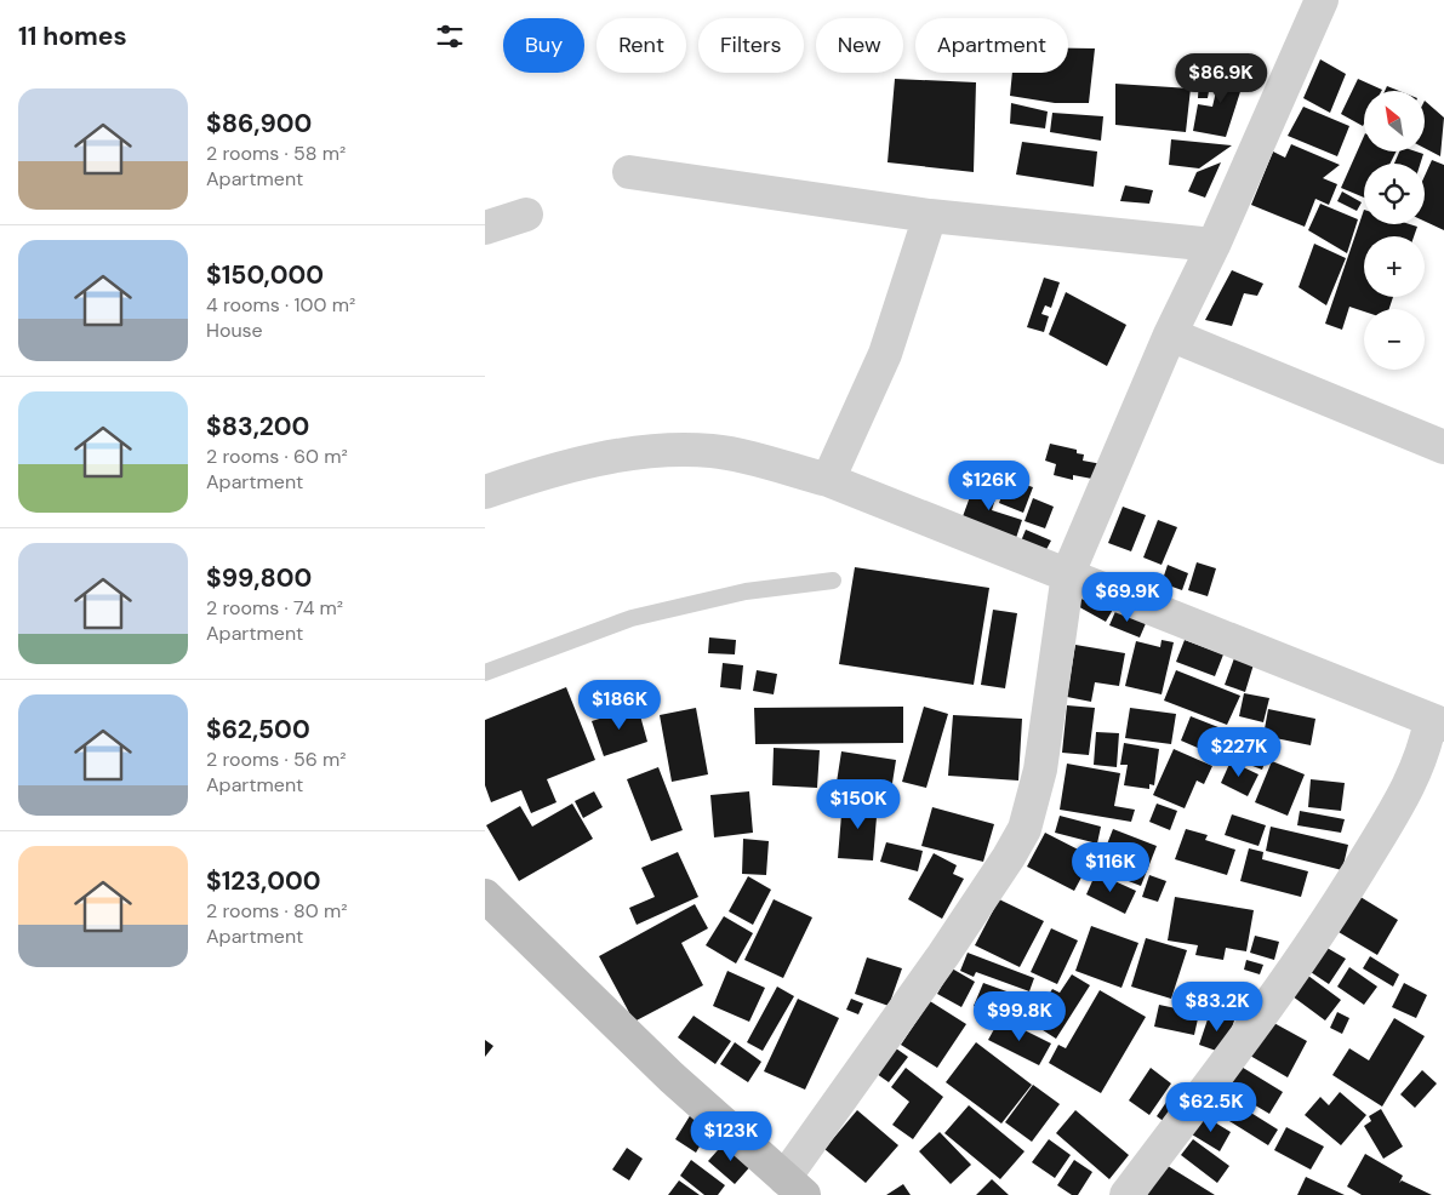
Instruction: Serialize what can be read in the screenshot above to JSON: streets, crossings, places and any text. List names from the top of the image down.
{
  "north": "top left",
  "page": {
    "heading": "11 homes",
    "chip": [
      "Buy",
      "Rent",
      "Filters",
      "New",
      "Apartment"
    ],
    "price": [
      "$86.9K",
      "$126K",
      "$69.9K",
      "$186K",
      "$227K",
      "$150K",
      "$116K",
      "$83.2K",
      "$99.8K",
      "$62.5K",
      "$123K"
    ],
    "list": [
      {
        "name": "$86,900",
        "note": "2 rooms · 58 m² · Apartment"
      },
      {
        "name": "$150,000",
        "note": "4 rooms · 100 m² · House"
      },
      {
        "name": "$83,200",
        "note": "2 rooms · 60 m² · Apartment"
      },
      {
        "name": "$99,800",
        "note": "2 rooms · 74 m² · Apartment"
      },
      {
        "name": "$62,500",
        "note": "2 rooms · 56 m² · Apartment"
      },
      {
        "name": "$123,000",
        "note": "2 rooms · 80 m² · Apartment"
      }
    ],
    "map_buttons": ["+", "−"]
  }
}
